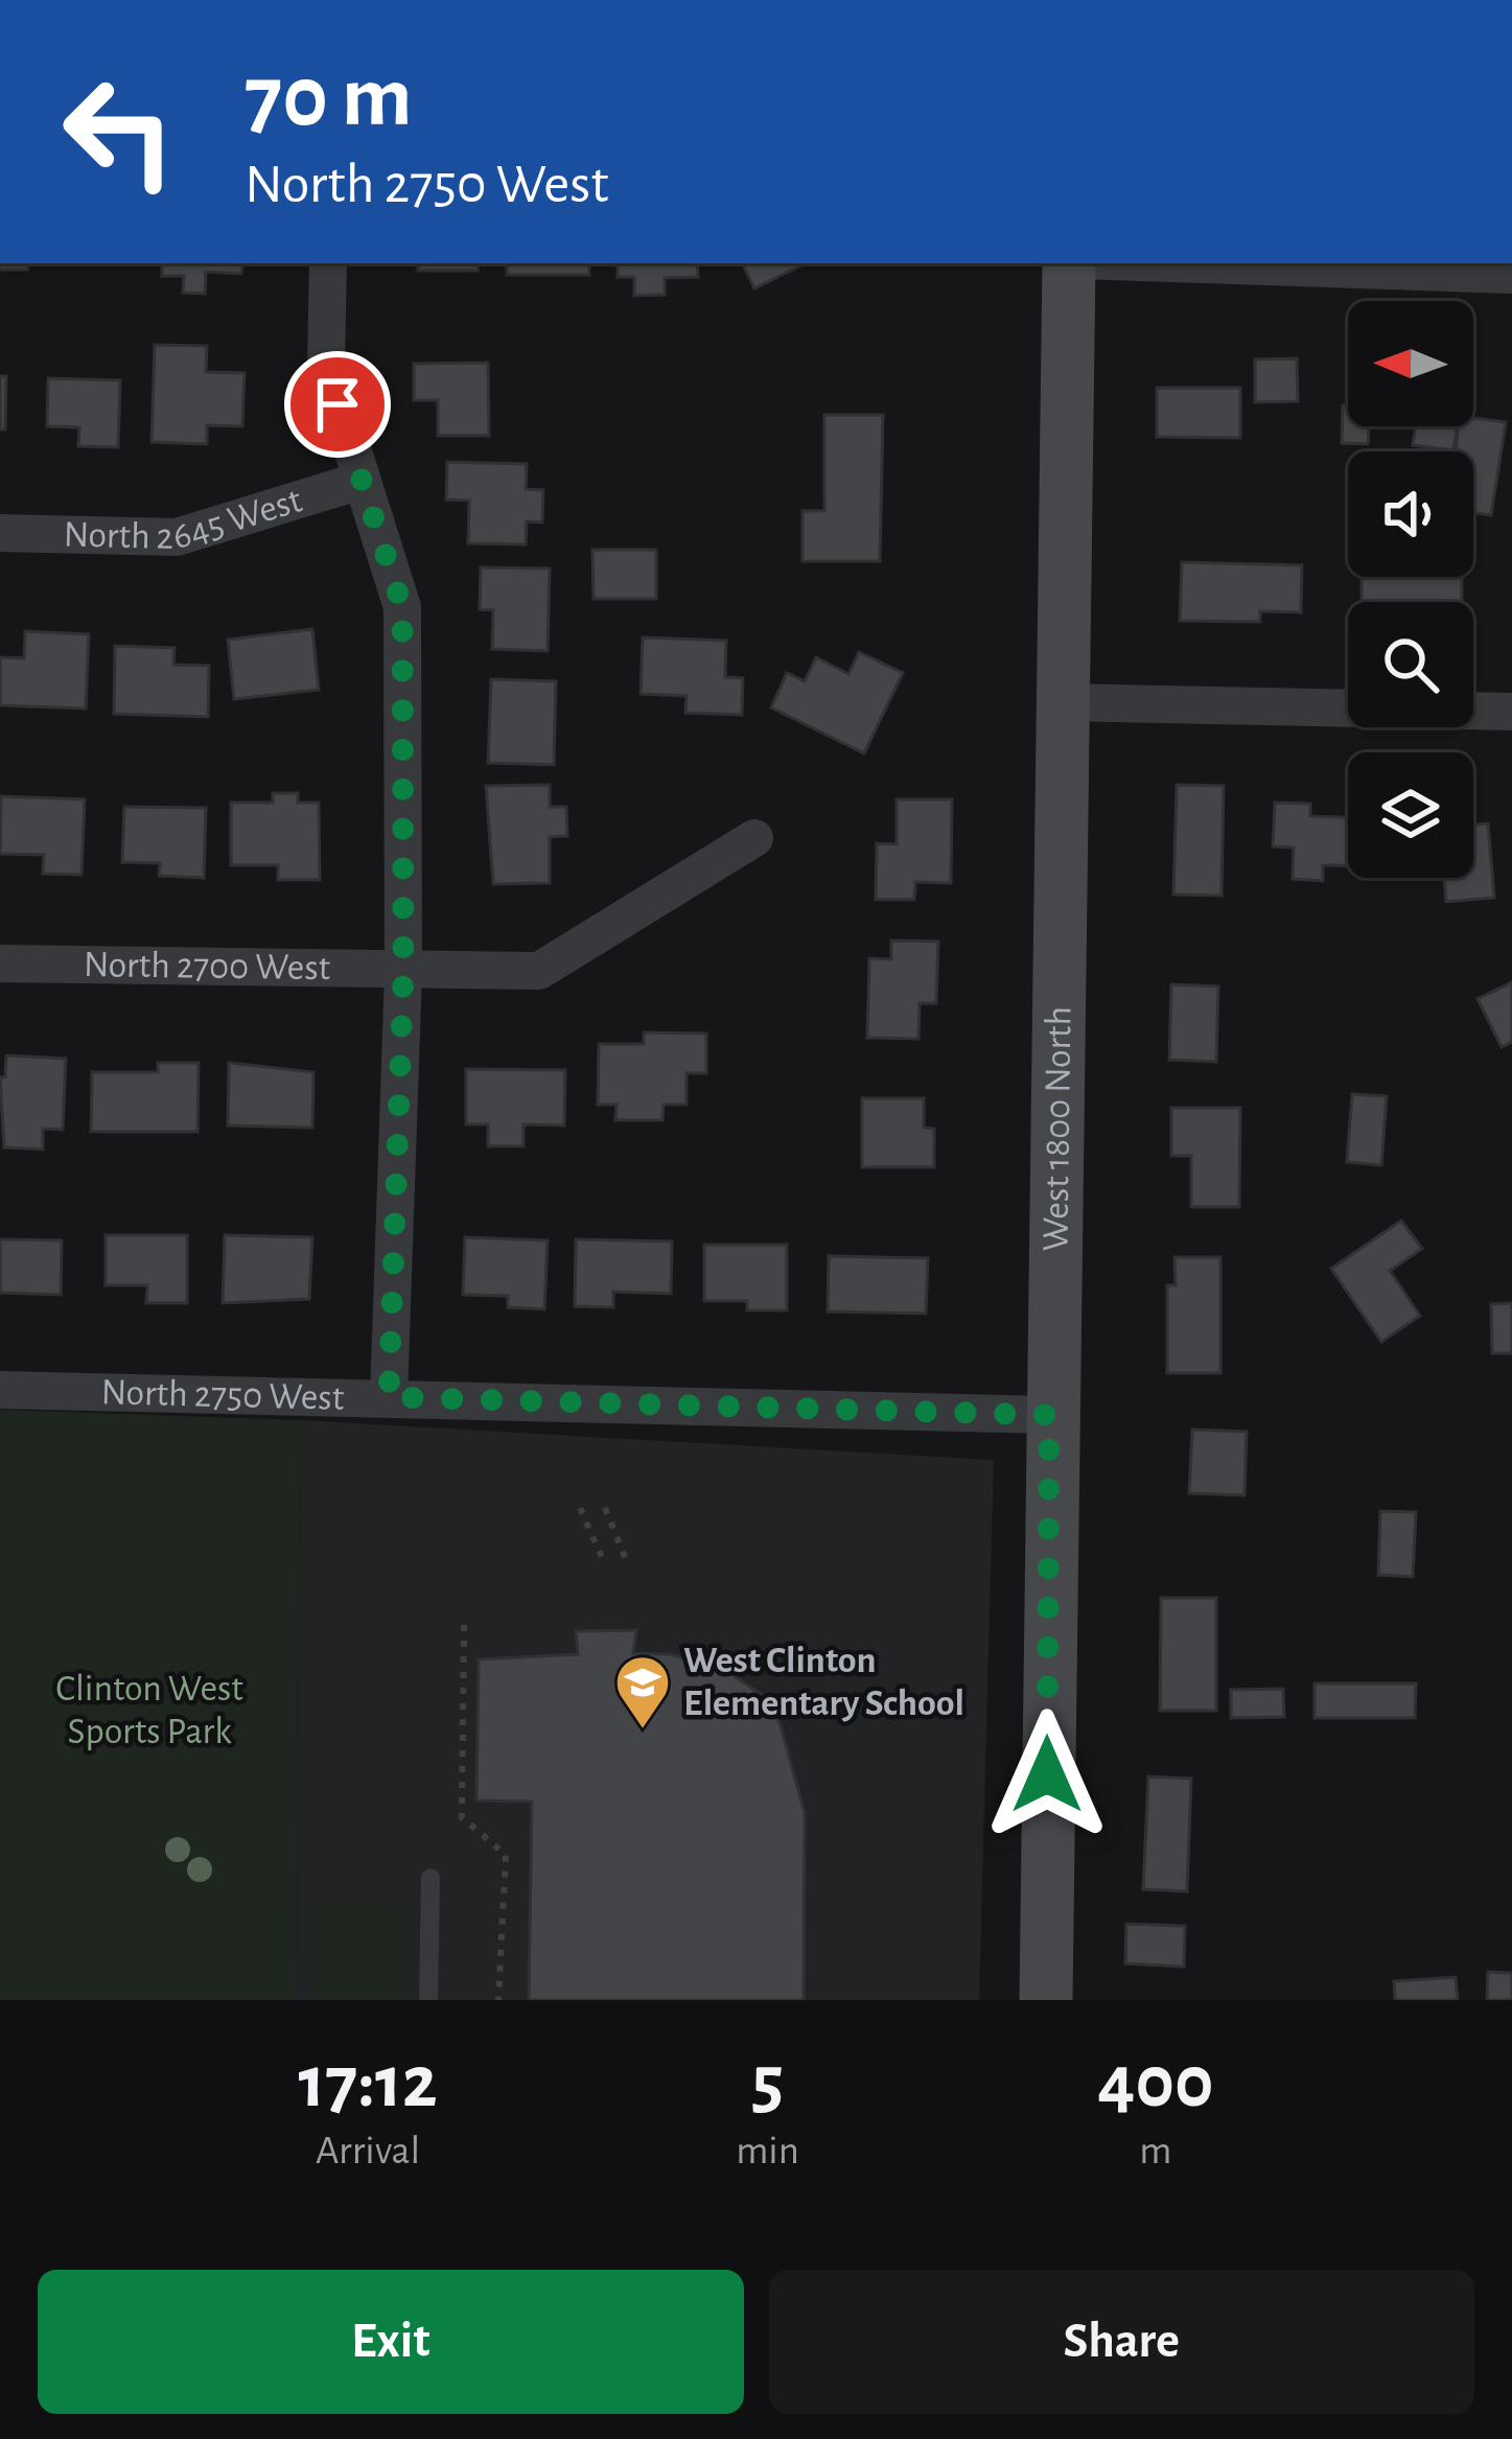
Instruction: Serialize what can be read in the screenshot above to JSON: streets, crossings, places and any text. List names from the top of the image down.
{
  "streets": {
    "main road": ["West 1800 North"],
    "street": ["North 2645 West", "North 2700 West", "North 2750 West"]
  },
  "crossings": [
    ["West 1800 North", "North 2750 West"]
  ],
  "parks": ["Clinton West Sports Park"],
  "places": {
    "school or university": ["West Clinton Elementary School"]
  },
  "north": "left",
  "page": {
    "turn": ["70 m", "North 2750 West"],
    "eta": [
      "17:12",
      "Arrival",
      "5",
      "min",
      "400",
      "m"
    ],
    "buttons": ["Exit", "Share"]
  }
}
